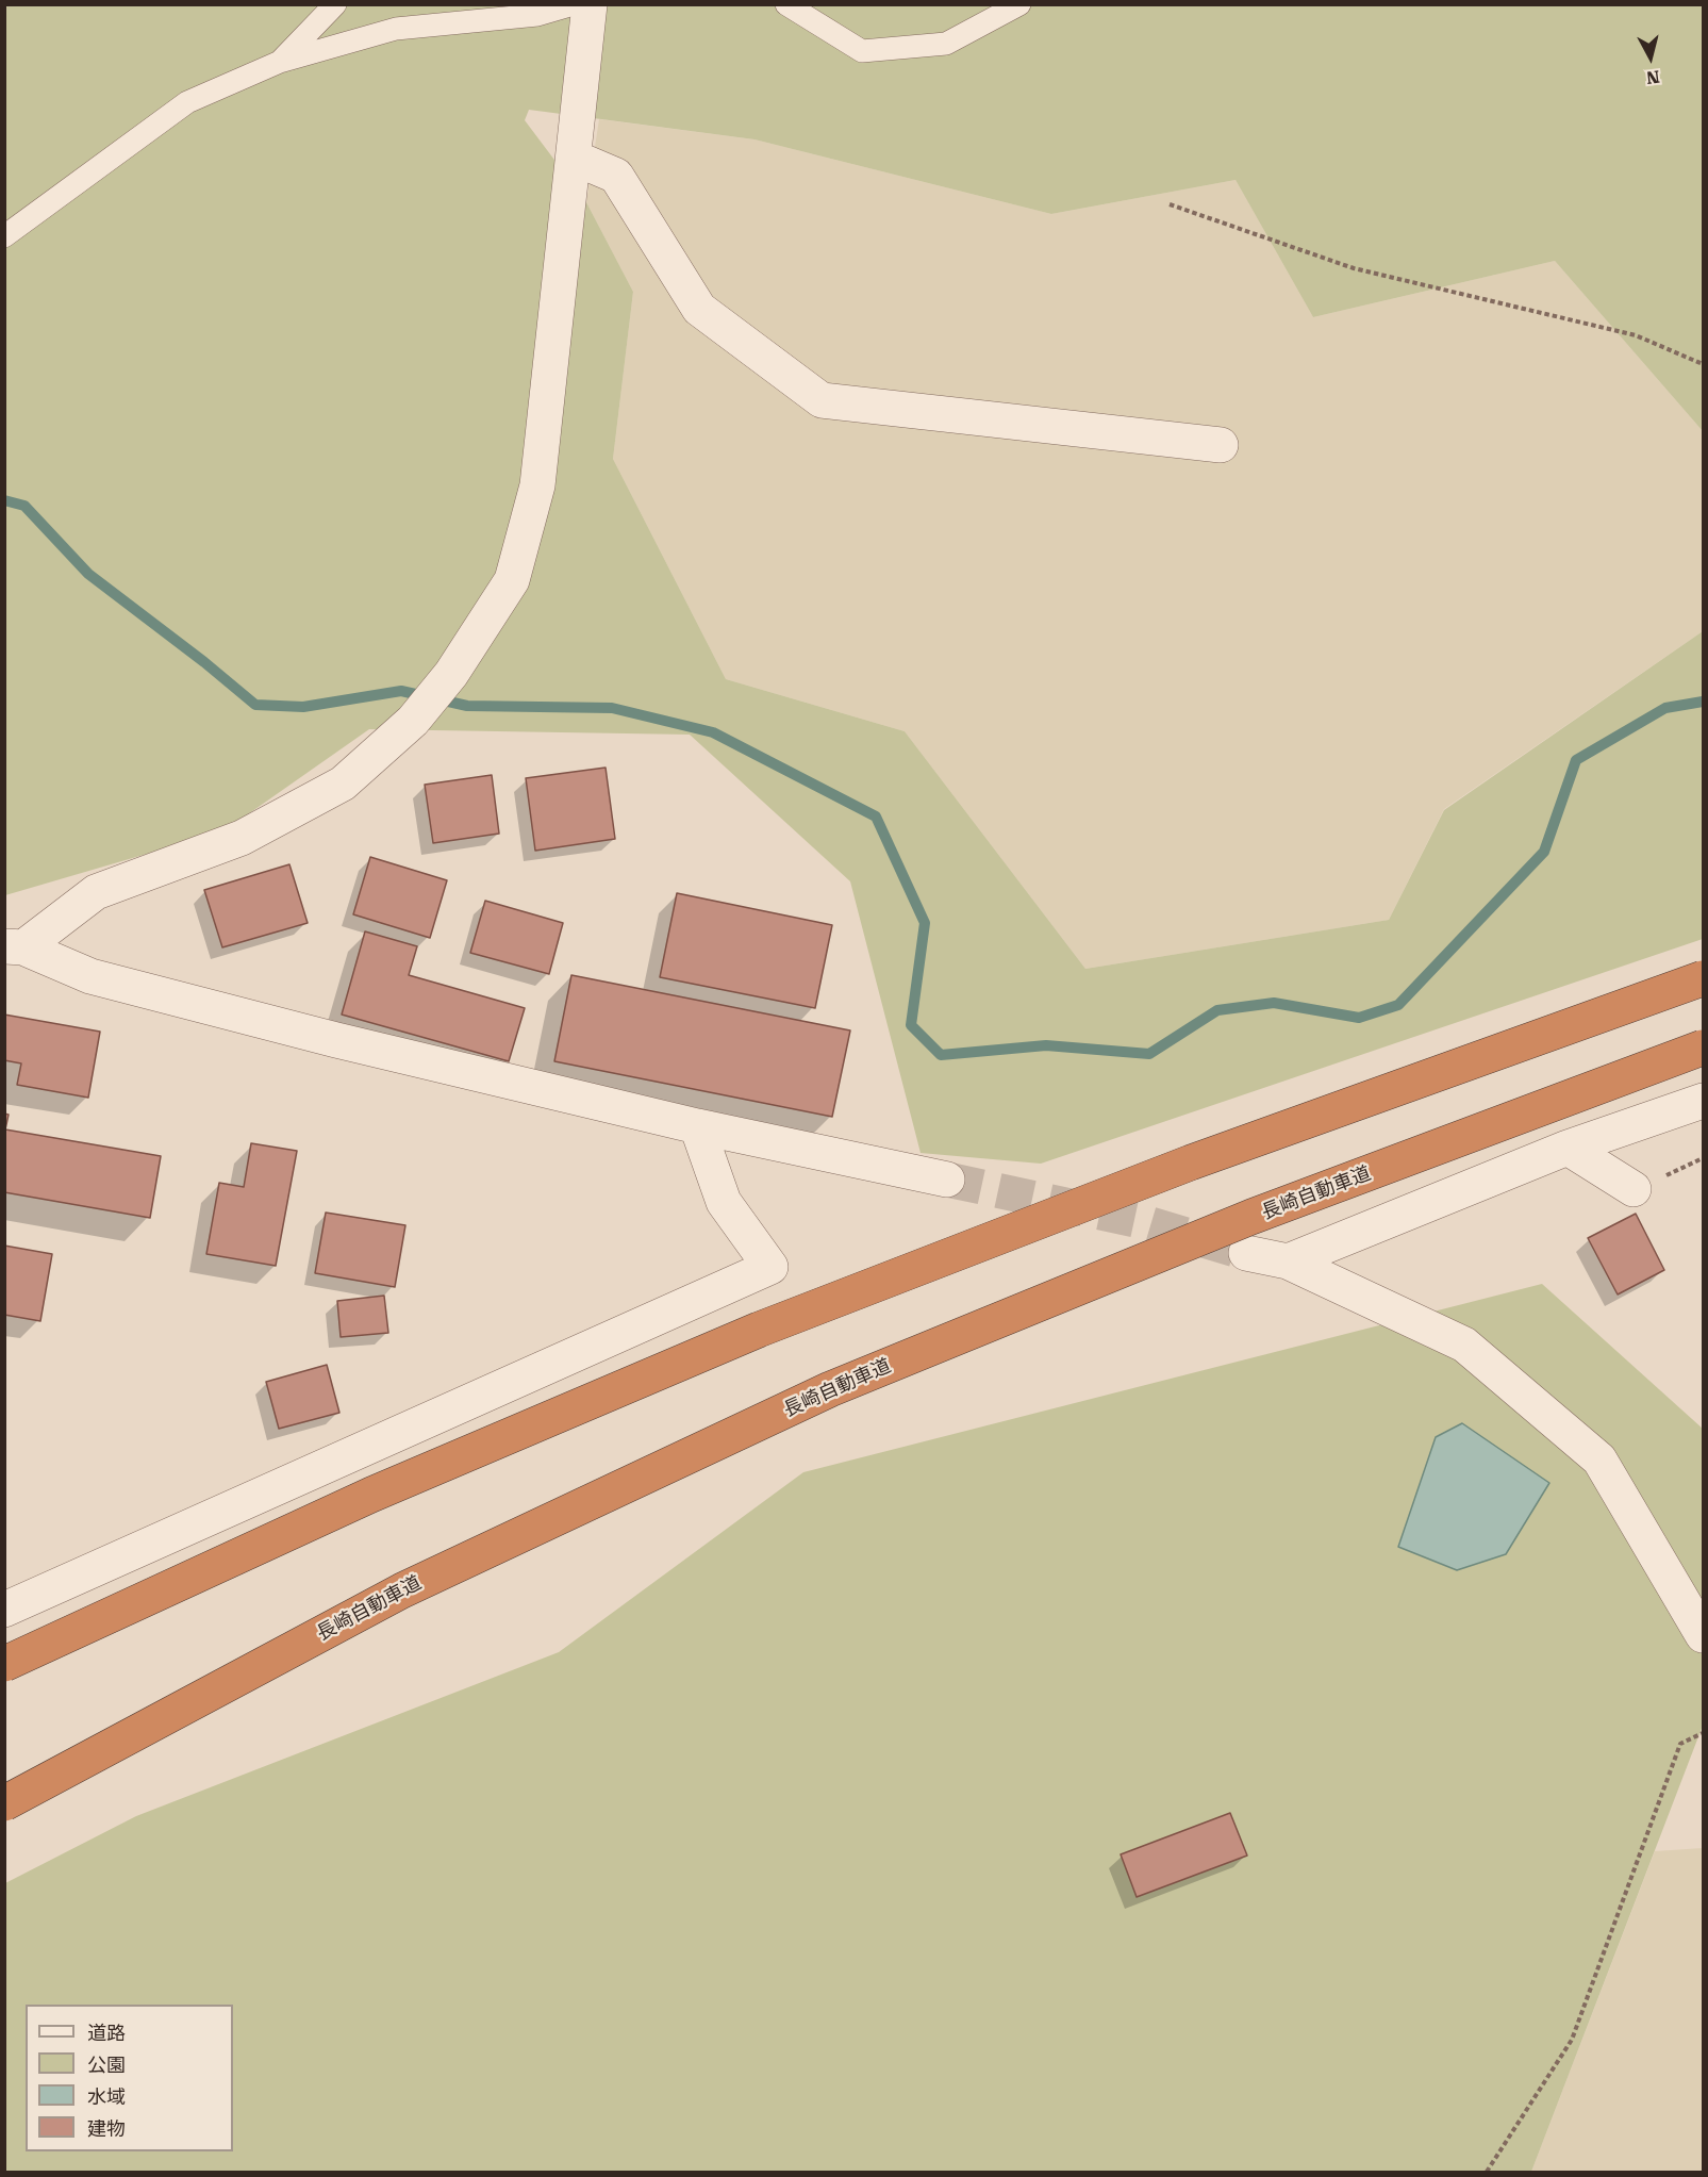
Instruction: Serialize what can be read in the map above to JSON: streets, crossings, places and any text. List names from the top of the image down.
{
  "streets": {
    "highway": ["長崎自動車道"]
  },
  "legend": [
    "道路",
    "公園",
    "水域",
    "建物"
  ],
  "north": "bottom"
}
